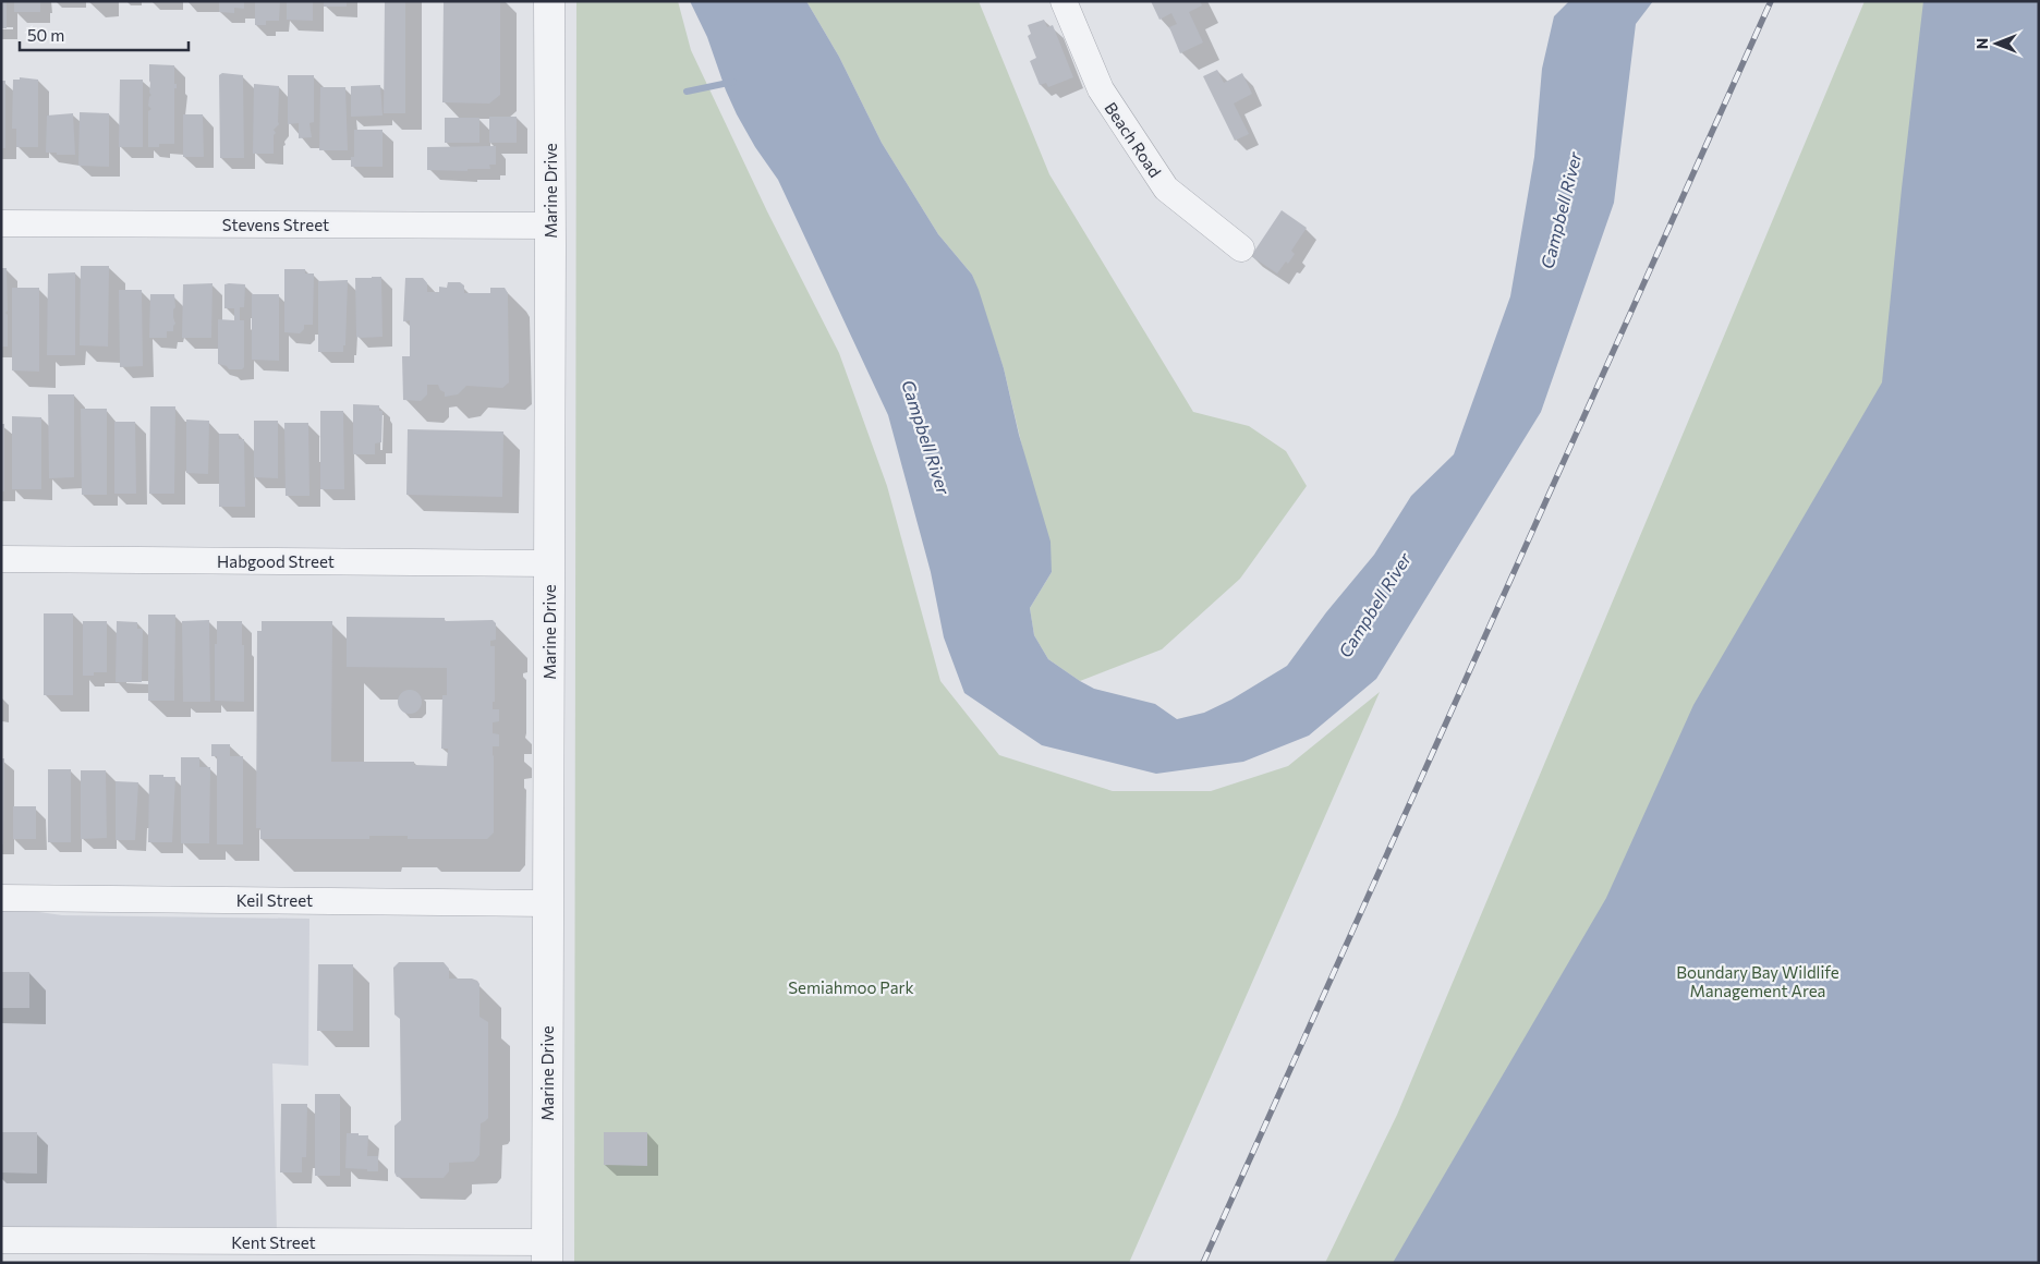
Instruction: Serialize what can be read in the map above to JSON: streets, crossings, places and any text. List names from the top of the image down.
{
  "streets": {
    "street": [
      "Beach Road",
      "Marine Drive",
      "Stevens Street",
      "Habgood Street",
      "Keil Street",
      "Kent Street"
    ]
  },
  "crossings": [
    ["Marine Drive", "Stevens Street"],
    ["Marine Drive", "Habgood Street"],
    ["Marine Drive", "Keil Street"],
    ["Marine Drive", "Kent Street"]
  ],
  "water": ["Campbell River"],
  "parks": ["Boundary Bay Wildlife Management Area", "Semiahmoo Park"],
  "scale_bar": "50 m",
  "north": "left"
}
